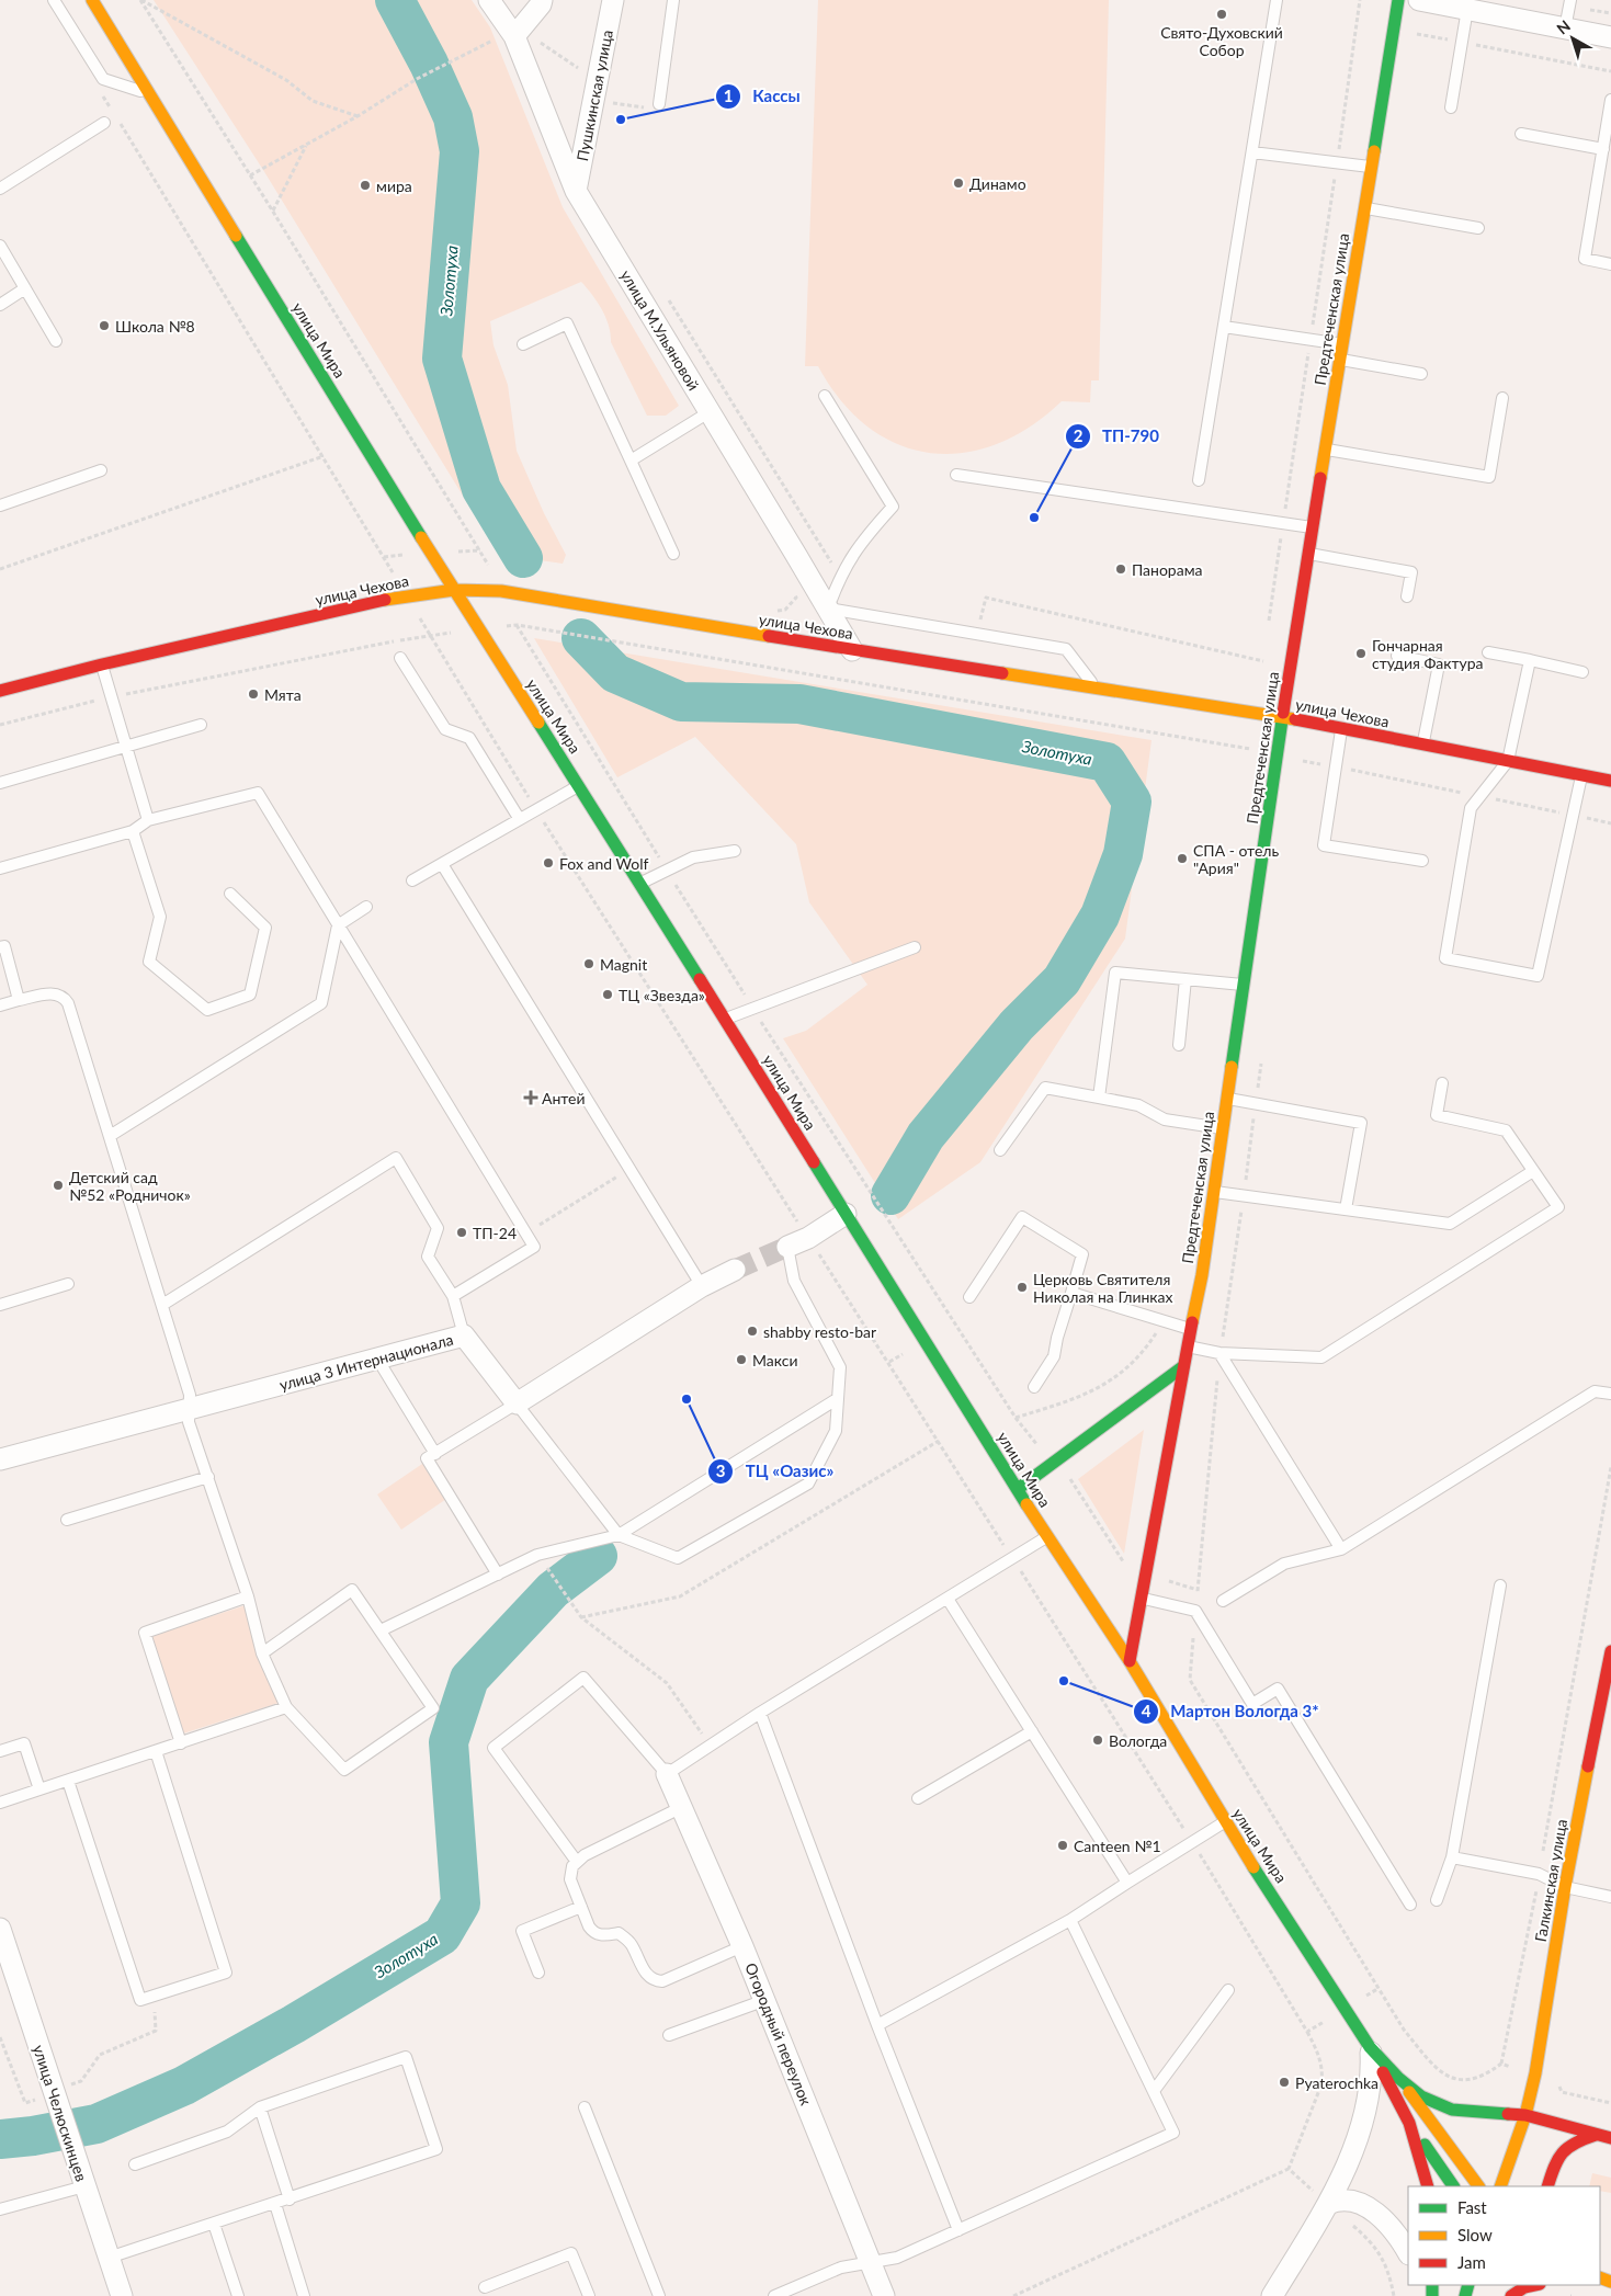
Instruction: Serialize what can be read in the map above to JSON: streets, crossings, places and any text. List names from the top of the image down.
{
  "streets": {
    "street": [
      "Пушкинская улица",
      "Предтеченская улица",
      "улица М.Ульяновой",
      "улица Мира",
      "улица Чехова",
      "улица 3 Интернационала",
      "Галкинская улица",
      "Огородный переулок",
      "улица Челюскинцев"
    ]
  },
  "crossings": [
    ["Пушкинская улица", "улица М.Ульяновой"],
    ["Предтеченская улица", "улица Мира"],
    ["Предтеченская улица", "улица Чехова"],
    ["улица М.Ульяновой", "улица Чехова"],
    ["улица Мира", "улица Чехова"],
    ["улица Мира", "Галкинская улица"]
  ],
  "water": ["Золотуха"],
  "places": {
    "other": [
      "Свято-Духовский Собор",
      "Кассы",
      "Динамо",
      "мира",
      "Школа №8",
      "ТП-790",
      "Панорама",
      "Гончарная студия Фактура",
      "Мята",
      "СПА - отель \"Ария\"",
      "Fox and Wolf",
      "Magnit",
      "ТЦ «Звезда»",
      "Детский сад №52 «Родничок»",
      "ТП-24",
      "Церковь Святителя Николая на Глинках",
      "shabby resto-bar",
      "Макси",
      "ТЦ «Оазис»",
      "Мартон Вологда 3*",
      "Вологда",
      "Canteen №1",
      "Pyaterochka"
    ],
    "health": ["Антей"]
  },
  "legend": ["Fast", "Slow", "Jam"],
  "north": "top left"
}
